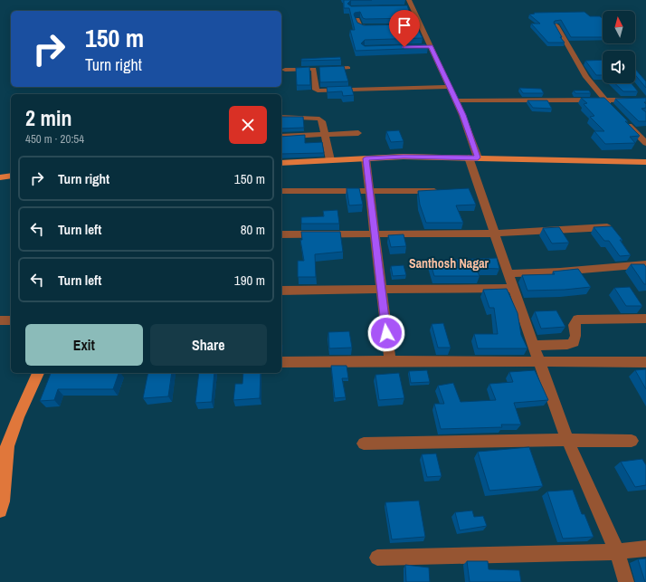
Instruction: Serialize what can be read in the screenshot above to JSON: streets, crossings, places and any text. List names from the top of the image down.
{
  "districts": ["Santhosh Nagar"],
  "north": "top",
  "page": {
    "turn": ["150 m", "Turn right"],
    "heading": ["2 min", "450 m · 20:54"],
    "list": [
      {
        "name": "Turn right",
        "value": "150 m"
      },
      {
        "name": "Turn left",
        "value": "80 m"
      },
      {
        "name": "Turn left",
        "value": "190 m"
      }
    ],
    "buttons": ["Exit", "Share"]
  }
}
